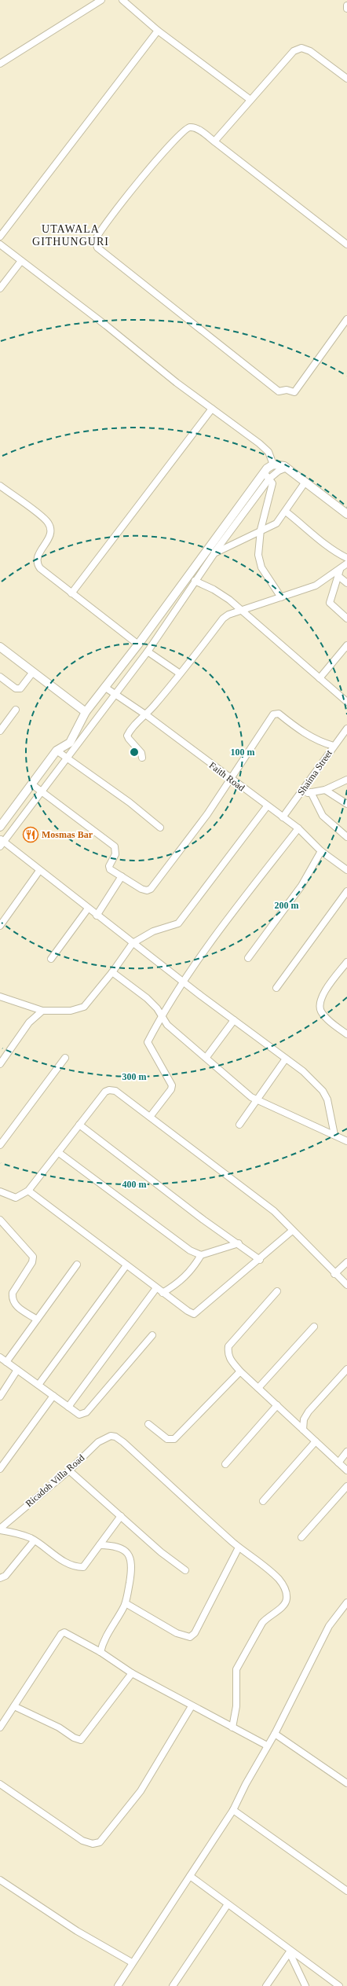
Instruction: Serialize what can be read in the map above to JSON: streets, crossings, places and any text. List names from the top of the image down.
{
  "streets": {
    "street": ["Shaima Street", "Faith Road", "Ricadoh Villa Road"]
  },
  "crossings": [
    ["Shaima Street", "Faith Road"]
  ],
  "districts": ["UTAWALA GITHUNGURI"],
  "places": {
    "restaurant": ["Mosmas Bar"]
  },
  "rings": [
    "100 m",
    "200 m",
    "300 m",
    "400 m"
  ]
}
